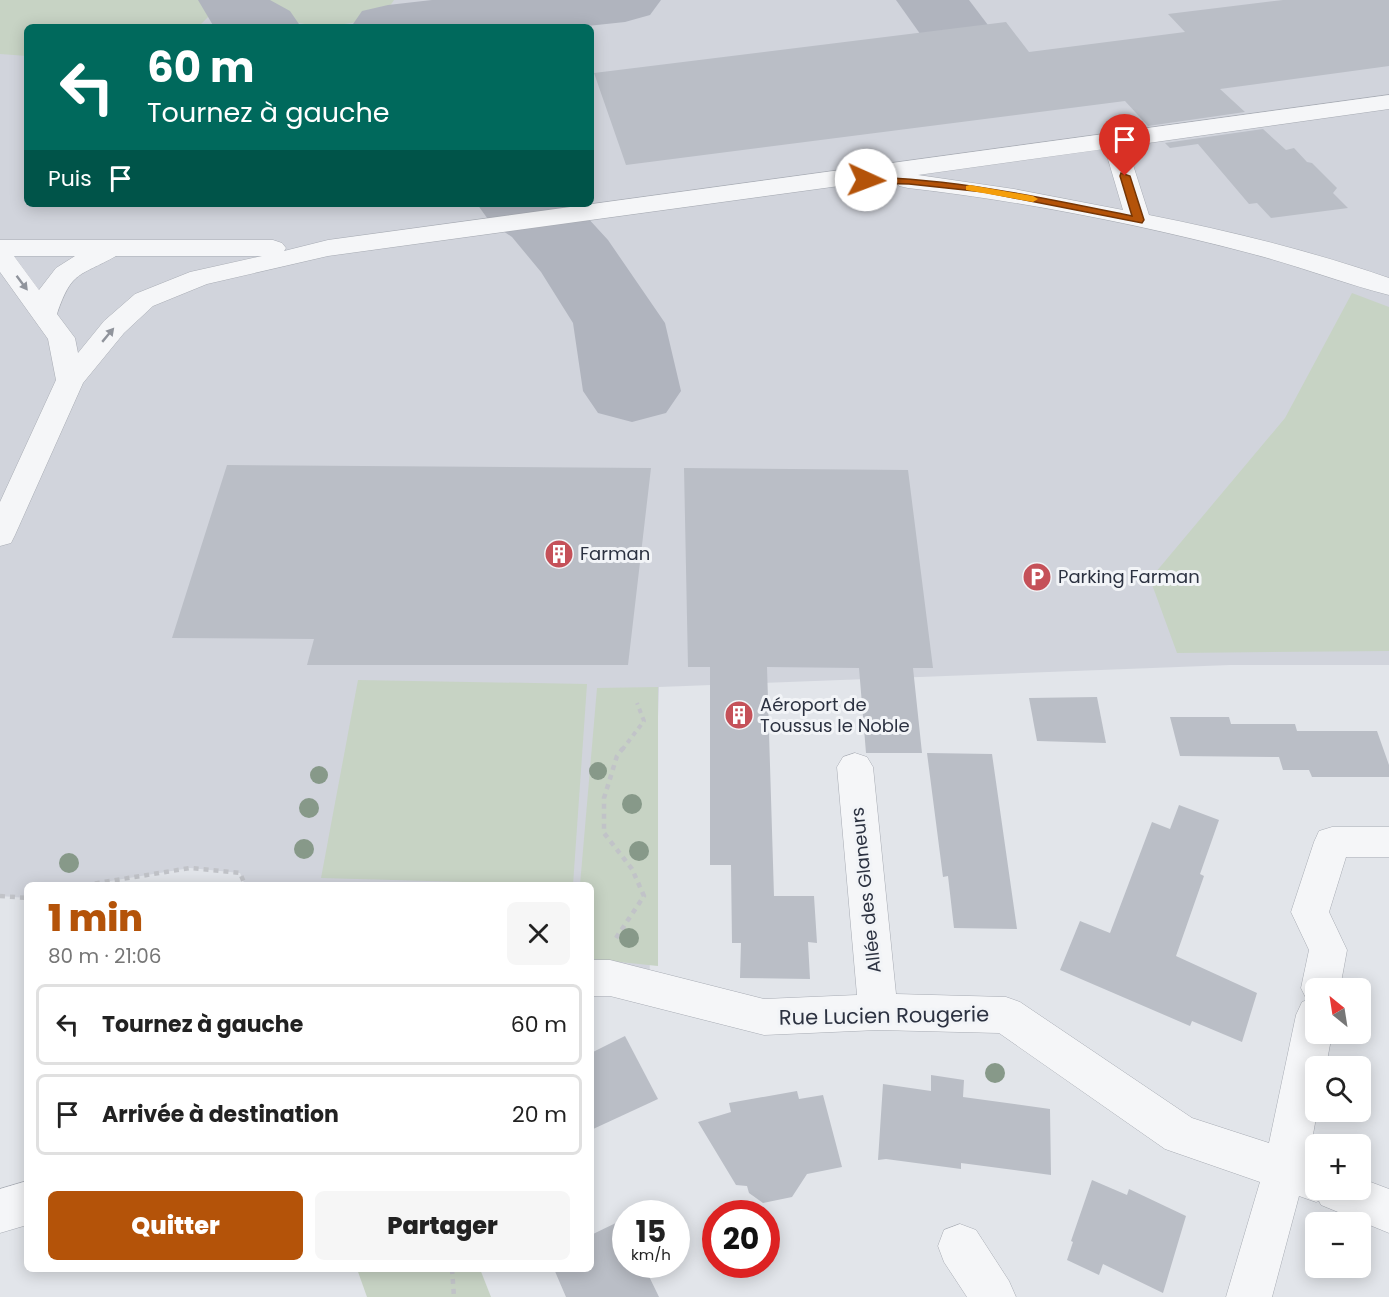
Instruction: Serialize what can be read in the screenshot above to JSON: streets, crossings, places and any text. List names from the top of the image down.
{
  "streets": {
    "street": ["Allée des Glaneurs", "Rue Lucien Rougerie"]
  },
  "crossings": [
    ["Allée des Glaneurs", "Rue Lucien Rougerie"]
  ],
  "places": {
    "building": ["Farman", "Aéroport de Toussus le Noble"],
    "parking": ["Parking Farman"]
  },
  "north": "top left",
  "page": {
    "turn": ["60 m", "Tournez à gauche"],
    "then": "Puis",
    "heading": ["1 min", "80 m · 21:06"],
    "map_buttons": ["+", "−"],
    "list": [
      {
        "name": "Tournez à gauche",
        "value": "60 m"
      },
      {
        "name": "Arrivée à destination",
        "value": "20 m"
      }
    ],
    "buttons": ["Quitter", "Partager"],
    "speed": "15 km/h",
    "limit": "20"
  }
}
